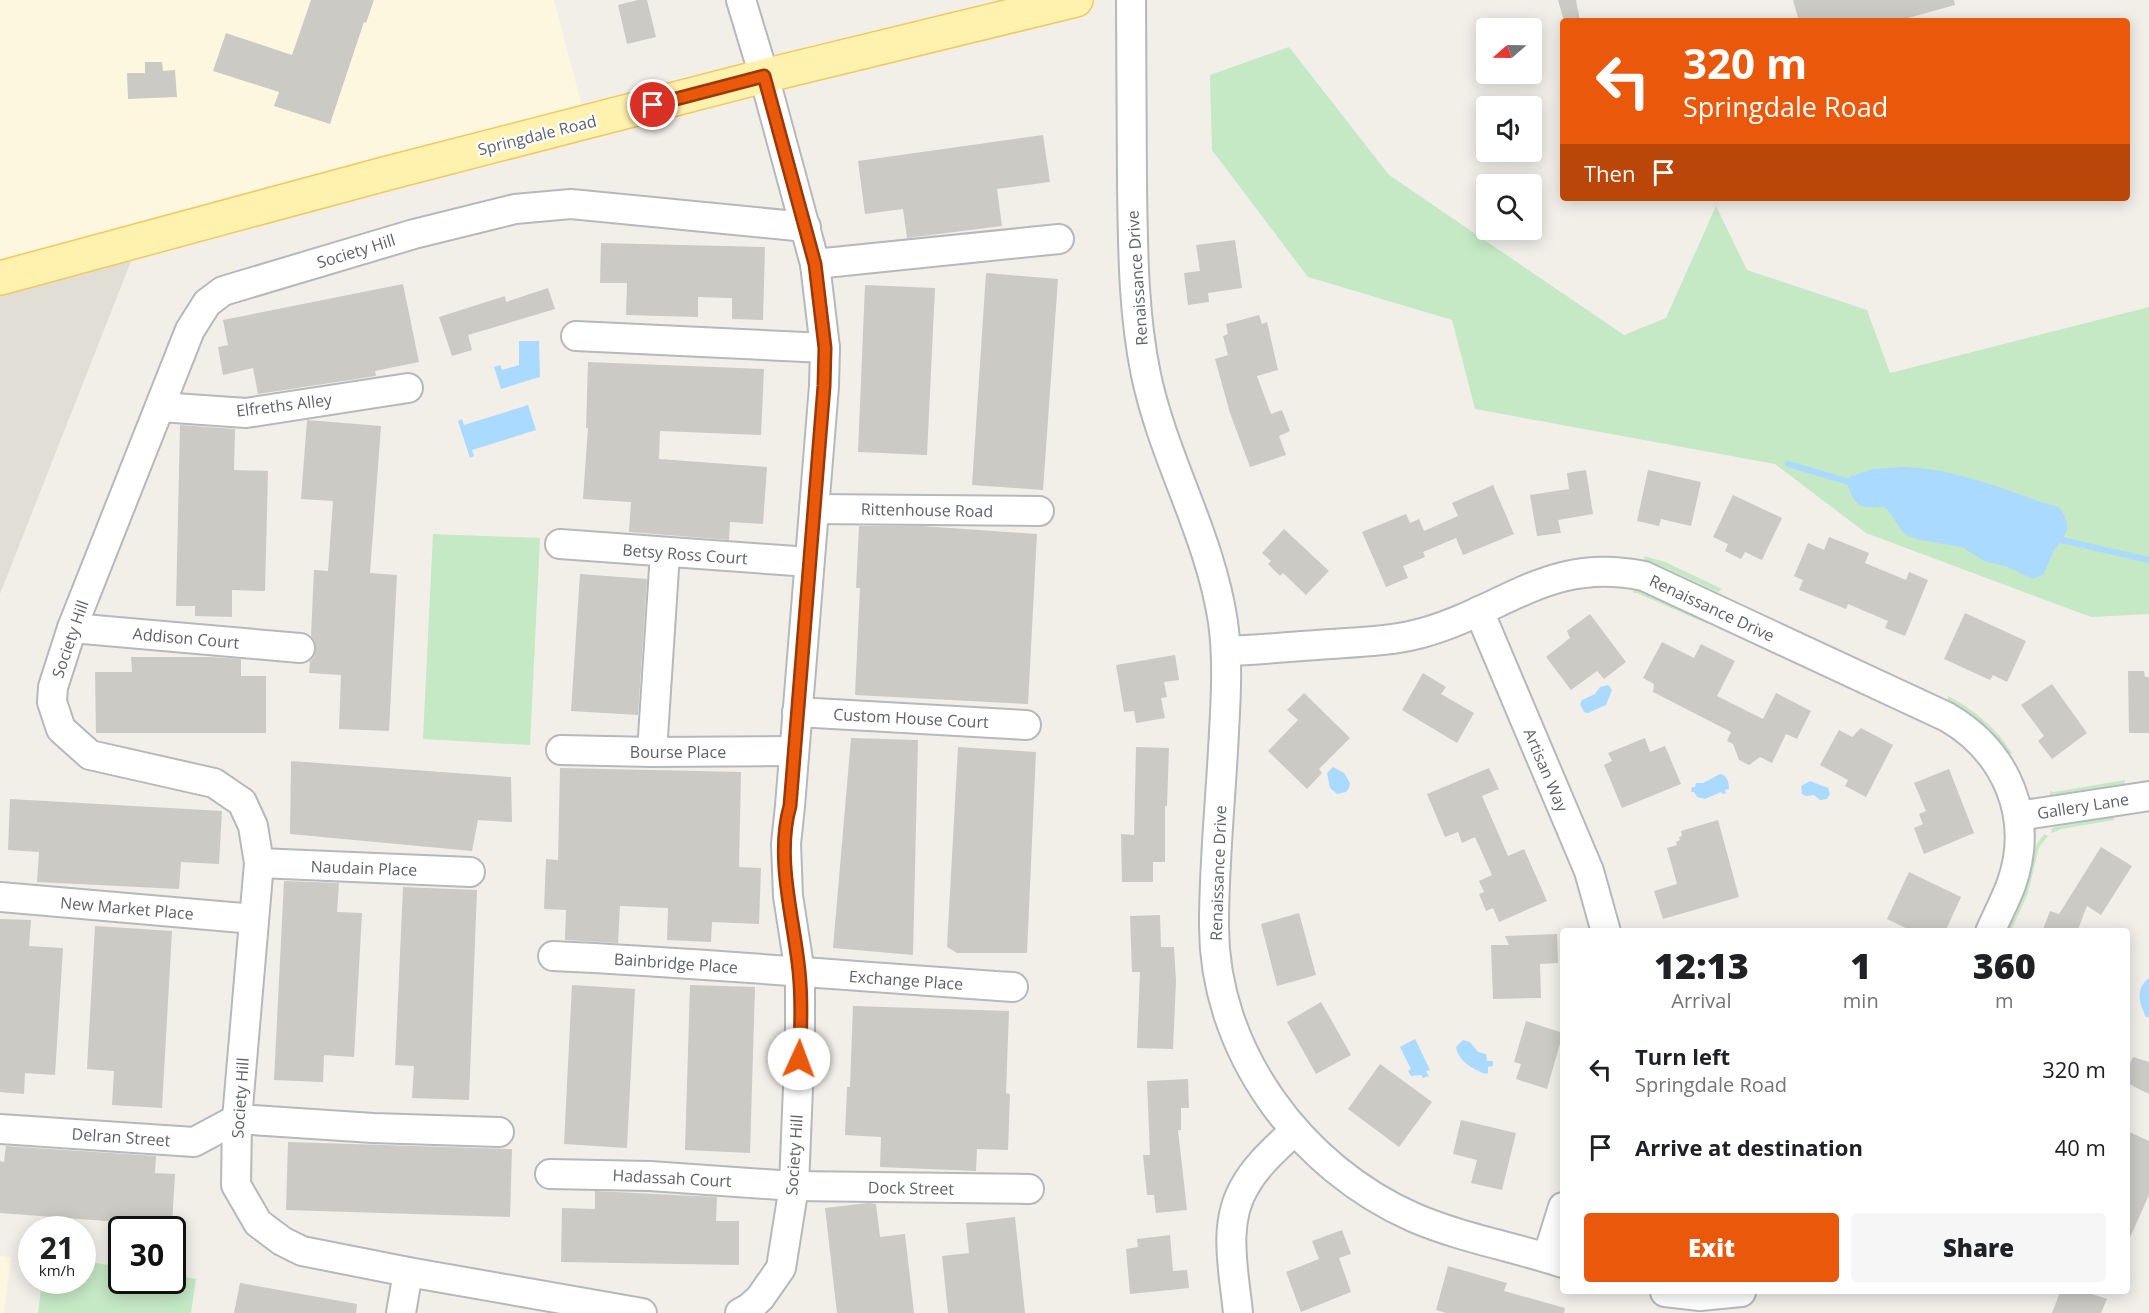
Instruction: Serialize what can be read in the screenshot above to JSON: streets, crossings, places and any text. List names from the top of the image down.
{
  "streets": {
    "main road": ["Springdale Road"],
    "street": [
      "Society Hill",
      "Renaissance Drive",
      "Elfreths Alley",
      "Rittenhouse Road",
      "Betsy Ross Court",
      "Addison Court",
      "Custom House Court",
      "Bourse Place",
      "Artisan Way",
      "Gallery Lane",
      "Naudain Place",
      "New Market Place",
      "Bainbridge Place",
      "Exchange Place",
      "Delran Street",
      "Hadassah Court",
      "Dock Street"
    ]
  },
  "crossings": [
    ["Springdale Road", "Society Hill"],
    ["Society Hill", "Elfreths Alley"],
    ["Society Hill", "Rittenhouse Road"],
    ["Society Hill", "Betsy Ross Court"],
    ["Society Hill", "Addison Court"],
    ["Society Hill", "Custom House Court"],
    ["Society Hill", "Bourse Place"],
    ["Society Hill", "Naudain Place"],
    ["Society Hill", "New Market Place"],
    ["Society Hill", "Bainbridge Place"],
    ["Society Hill", "Exchange Place"],
    ["Society Hill", "Delran Street"],
    ["Society Hill", "Hadassah Court"],
    ["Society Hill", "Dock Street"],
    ["Renaissance Drive", "Artisan Way"],
    ["Renaissance Drive", "Gallery Lane"],
    ["Bainbridge Place", "Exchange Place"],
    ["Hadassah Court", "Dock Street"]
  ],
  "north": "left",
  "page": {
    "turn": ["320 m", "Springdale Road"],
    "then": "Then",
    "eta": [
      "12:13",
      "Arrival",
      "1",
      "min",
      "360",
      "m"
    ],
    "list": [
      {
        "name": "Turn left",
        "note": "Springdale Road",
        "value": "320 m"
      },
      {
        "name": "Arrive at destination",
        "value": "40 m"
      }
    ],
    "buttons": ["Exit", "Share"],
    "speed": "21 km/h",
    "limit": "30"
  }
}
